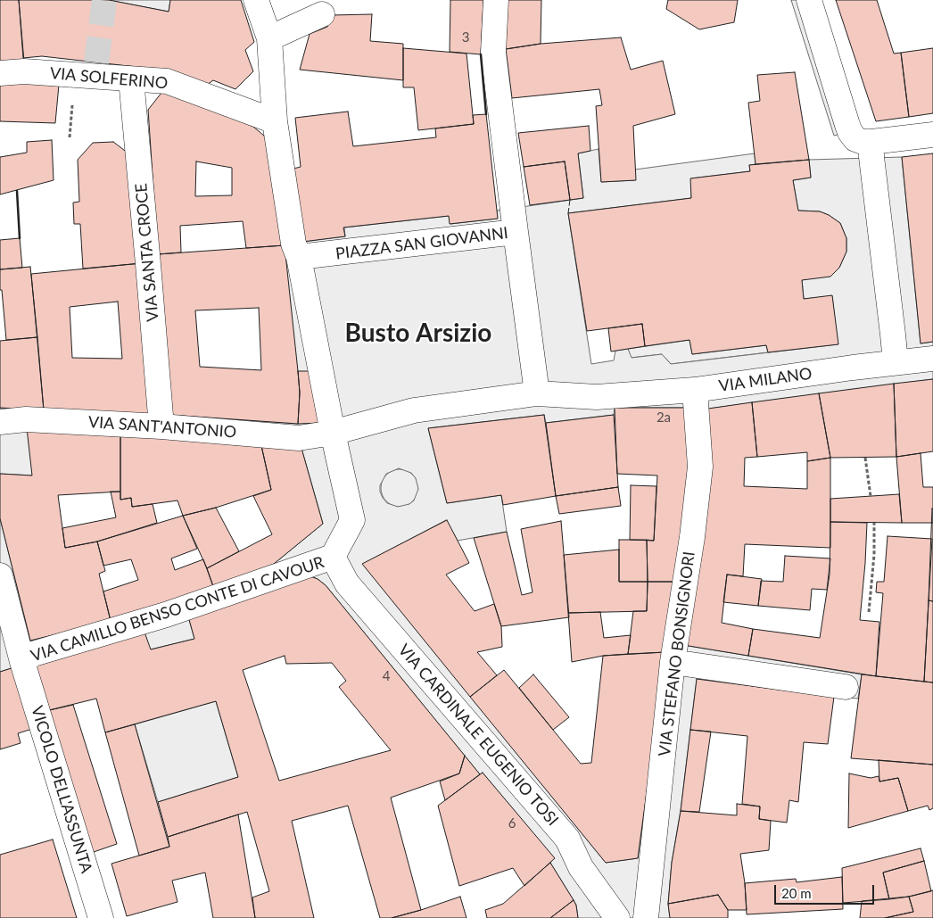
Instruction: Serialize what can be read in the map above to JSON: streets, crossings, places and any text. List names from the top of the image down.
{
  "streets": {
    "street": [
      "VIA SOLFERINO",
      "PIAZZA SAN GIOVANNI",
      "VIA SANTA CROCE",
      "VIA MILANO",
      "VIA SANT'ANTONIO",
      "VIA CAMILLO BENSO CONTE DI CAVOUR",
      "VIA STEFANO BONSIGNORI",
      "VIA CARDINALE EUGENIO TOSI",
      "VICOLO DELL'ASSUNTA"
    ]
  },
  "crossings": [
    ["VIA SOLFERINO", "VIA SANTA CROCE"],
    ["PIAZZA SAN GIOVANNI", "VIA MILANO"],
    ["VIA SANTA CROCE", "VIA SANT'ANTONIO"],
    ["VIA MILANO", "VIA STEFANO BONSIGNORI"],
    ["VIA CAMILLO BENSO CONTE DI CAVOUR", "VIA CARDINALE EUGENIO TOSI"],
    ["VIA CAMILLO BENSO CONTE DI CAVOUR", "VICOLO DELL'ASSUNTA"]
  ],
  "districts": ["Busto Arsizio"],
  "house_numbers": [
    "3",
    "2a",
    "4",
    "6"
  ],
  "scale_bar": "20 m"
}
